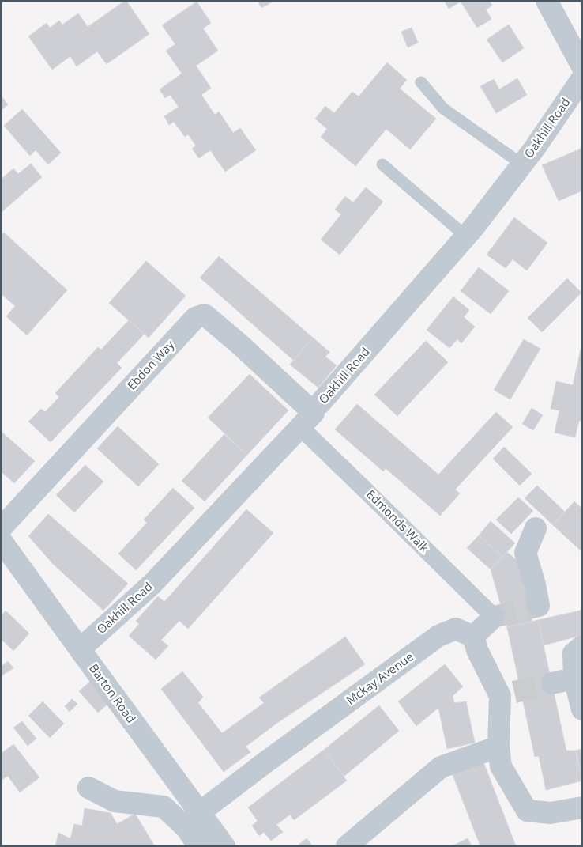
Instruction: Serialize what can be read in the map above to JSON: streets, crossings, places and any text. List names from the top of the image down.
{
  "streets": {
    "street": [
      "Oakhill Road",
      "Ebdon Way",
      "Edmonds Walk",
      "Mckay Avenue",
      "Barton Road"
    ]
  },
  "crossings": [
    ["Oakhill Road", "Ebdon Way"],
    ["Oakhill Road", "Edmonds Walk"],
    ["Oakhill Road", "Barton Road"],
    ["Ebdon Way", "Edmonds Walk"],
    ["Mckay Avenue", "Barton Road"]
  ]
}
